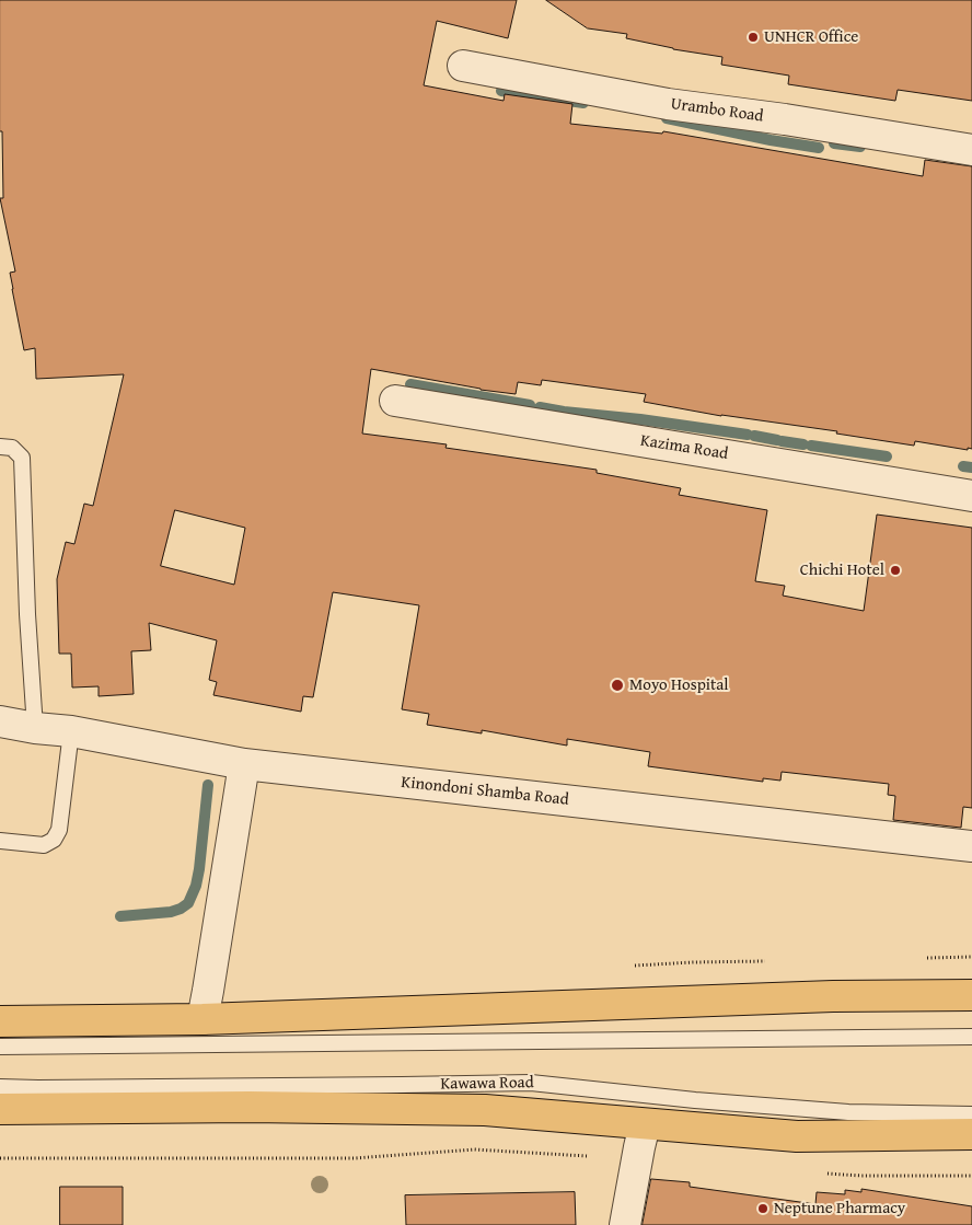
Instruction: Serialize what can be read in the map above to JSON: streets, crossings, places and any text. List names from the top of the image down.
{
  "streets": {
    "main road": ["Kawawa Road"],
    "street": ["Urambo Road", "Kazima Road", "Kinondoni Shamba Road"]
  },
  "places": [
    "UNHCR Office",
    "Chichi Hotel",
    "Moyo Hospital",
    "Neptune Pharmacy"
  ]
}
